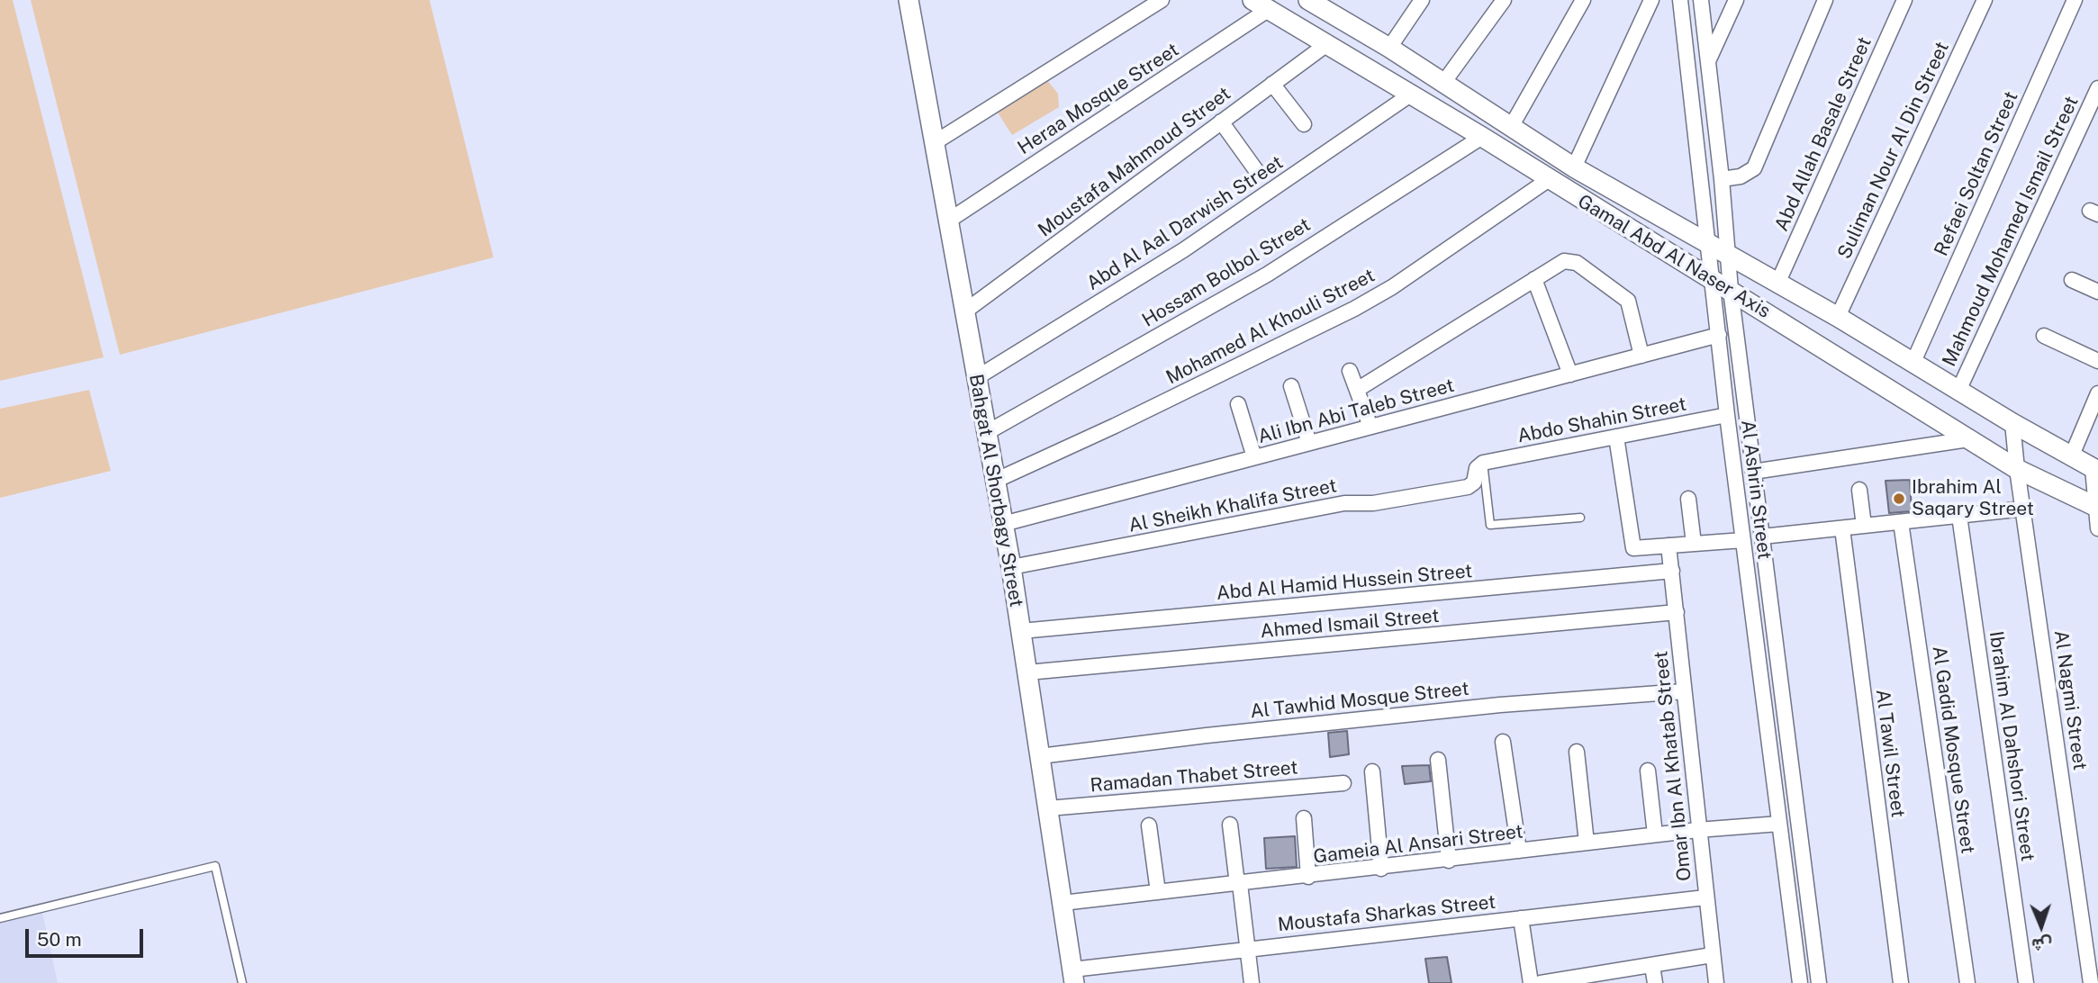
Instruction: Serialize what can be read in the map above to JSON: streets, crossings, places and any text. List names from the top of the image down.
{
  "streets": {
    "street": [
      "Heraa Mosque Street",
      "Abd Allah Basale Street",
      "Suliman Nour Al Din Street",
      "Moustafa Mahmoud Street",
      "Refaei Soltan Street",
      "Abd Al Aal Darwish Street",
      "Mahmoud Mohamed Ismail Street",
      "Gamal Abd Al Naser Axis",
      "Hossam Bolbol Street",
      "Mohamed Al Khouli Street",
      "Ali Ibn Abi Taleb Street",
      "Abdo Shahin Street",
      "Al Ashrin Street",
      "Bahgat Al Shorbagy Street",
      "Al Sheikh Khalifa Street",
      "Abd Al Hamid Hussein Street",
      "Ahmed Ismail Street",
      "Al Tawhid Mosque Street",
      "Al Nagmi Street",
      "Ibrahim Al Dahshori Street",
      "Al Gadid Mosque Street",
      "Al Tawil Street",
      "Omar Ibn Al Khatab Street",
      "Ramadan Thabet Street",
      "Gameia Al Ansari Street",
      "Moustafa Sharkas Street"
    ]
  },
  "crossings": [
    ["Heraa Mosque Street", "Gamal Abd Al Naser Axis"],
    ["Heraa Mosque Street", "Bahgat Al Shorbagy Street"],
    ["Abd Allah Basale Street", "Gamal Abd Al Naser Axis"],
    ["Suliman Nour Al Din Street", "Gamal Abd Al Naser Axis"],
    ["Moustafa Mahmoud Street", "Gamal Abd Al Naser Axis"],
    ["Moustafa Mahmoud Street", "Bahgat Al Shorbagy Street"],
    ["Refaei Soltan Street", "Gamal Abd Al Naser Axis"],
    ["Abd Al Aal Darwish Street", "Gamal Abd Al Naser Axis"],
    ["Abd Al Aal Darwish Street", "Bahgat Al Shorbagy Street"],
    ["Mahmoud Mohamed Ismail Street", "Gamal Abd Al Naser Axis"],
    ["Gamal Abd Al Naser Axis", "Hossam Bolbol Street"],
    ["Gamal Abd Al Naser Axis", "Mohamed Al Khouli Street"],
    ["Gamal Abd Al Naser Axis", "Al Ashrin Street"],
    ["Gamal Abd Al Naser Axis", "Al Nagmi Street"],
    ["Hossam Bolbol Street", "Bahgat Al Shorbagy Street"],
    ["Mohamed Al Khouli Street", "Bahgat Al Shorbagy Street"],
    ["Ali Ibn Abi Taleb Street", "Al Ashrin Street"],
    ["Ali Ibn Abi Taleb Street", "Bahgat Al Shorbagy Street"],
    ["Abdo Shahin Street", "Al Ashrin Street"],
    ["Abdo Shahin Street", "Al Sheikh Khalifa Street"],
    ["Al Ashrin Street", "Gameia Al Ansari Street"],
    ["Bahgat Al Shorbagy Street", "Al Sheikh Khalifa Street"],
    ["Bahgat Al Shorbagy Street", "Abd Al Hamid Hussein Street"],
    ["Bahgat Al Shorbagy Street", "Ahmed Ismail Street"],
    ["Bahgat Al Shorbagy Street", "Al Tawhid Mosque Street"],
    ["Bahgat Al Shorbagy Street", "Ramadan Thabet Street"],
    ["Bahgat Al Shorbagy Street", "Gameia Al Ansari Street"],
    ["Bahgat Al Shorbagy Street", "Moustafa Sharkas Street"],
    ["Abd Al Hamid Hussein Street", "Omar Ibn Al Khatab Street"],
    ["Ahmed Ismail Street", "Omar Ibn Al Khatab Street"],
    ["Al Tawhid Mosque Street", "Omar Ibn Al Khatab Street"],
    ["Omar Ibn Al Khatab Street", "Gameia Al Ansari Street"],
    ["Omar Ibn Al Khatab Street", "Moustafa Sharkas Street"]
  ],
  "places": ["Ibrahim Al Saqary Street"],
  "scale_bar": "50 m",
  "north": "bottom"
}
